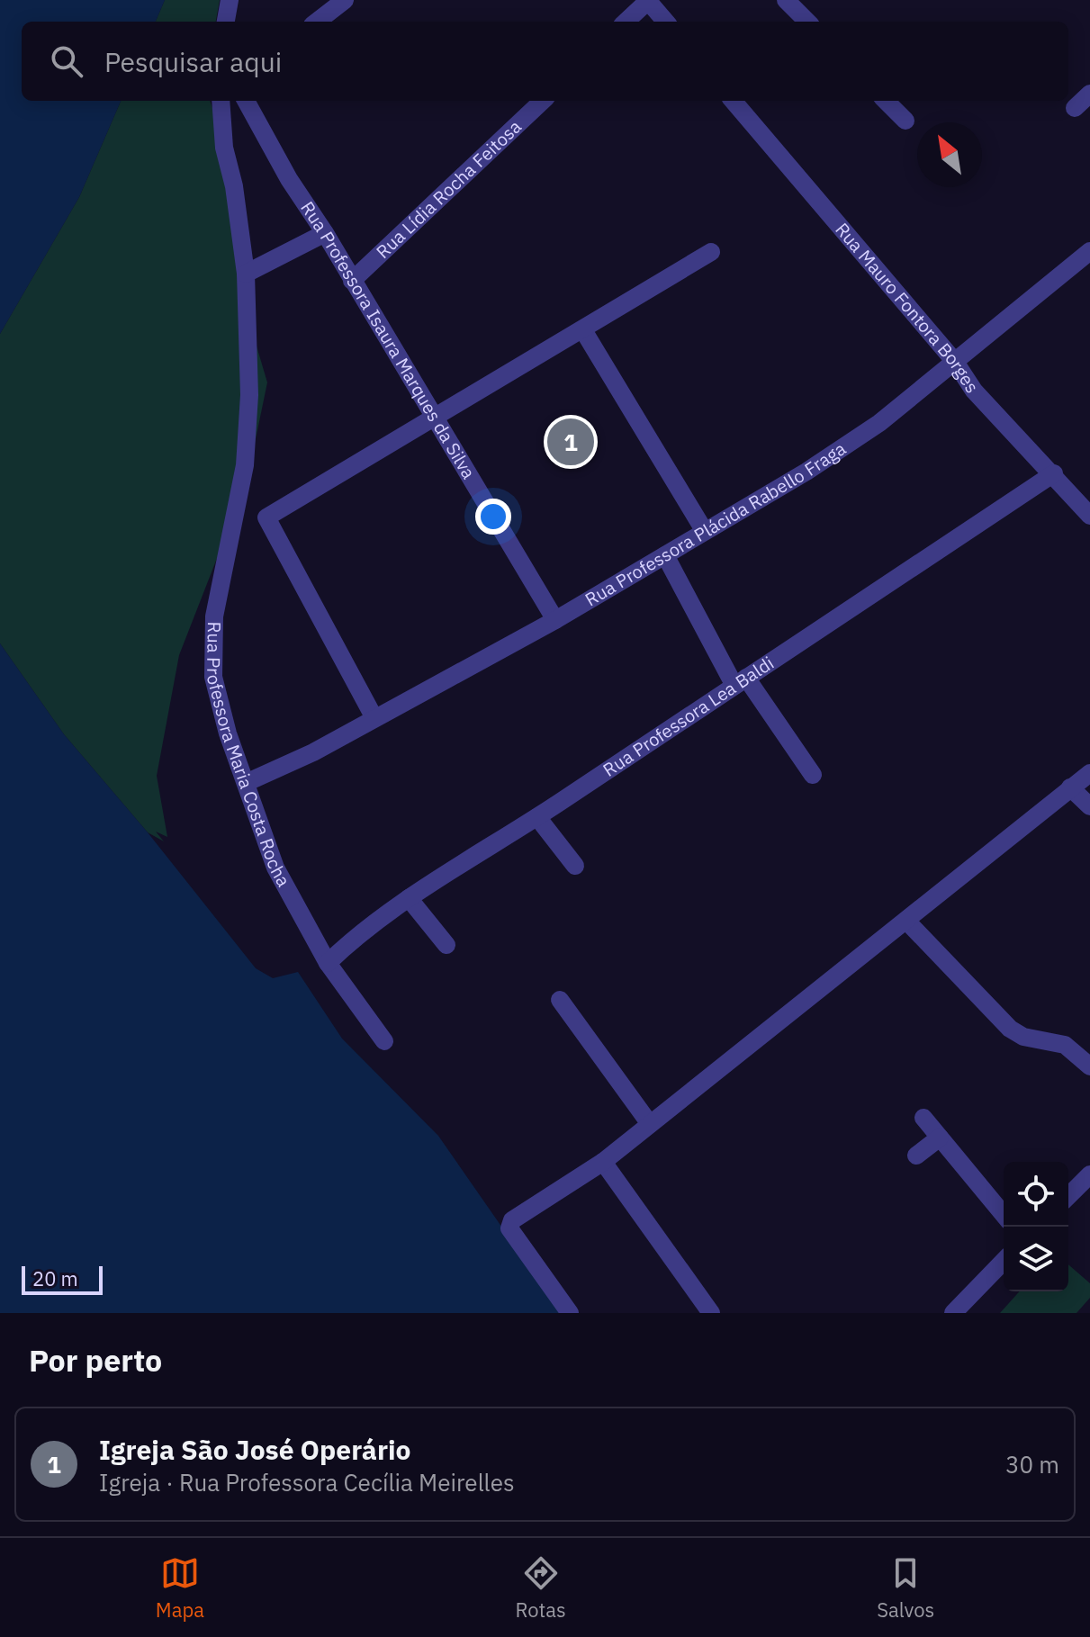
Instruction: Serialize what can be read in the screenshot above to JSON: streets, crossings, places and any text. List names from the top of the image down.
{
  "streets": {
    "street": [
      "Rua Lídia Rocha Feitosa",
      "Rua Mauro Fontora Borges",
      "Rua Professora Isaura Marques da Silva",
      "Rua Professora Plácida Rabello Fraga",
      "Rua Professora Lea Baldi",
      "Rua Professora Maria Costa Rocha"
    ]
  },
  "crossings": [
    ["Rua Lídia Rocha Feitosa", "Rua Professora Isaura Marques da Silva"],
    ["Rua Mauro Fontora Borges", "Rua Professora Plácida Rabello Fraga"],
    ["Rua Mauro Fontora Borges", "Rua Professora Lea Baldi"],
    ["Rua Professora Isaura Marques da Silva", "Rua Professora Plácida Rabello Fraga"],
    ["Rua Professora Plácida Rabello Fraga", "Rua Professora Maria Costa Rocha"],
    ["Rua Professora Lea Baldi", "Rua Professora Maria Costa Rocha"]
  ],
  "scale_bar": "20 m",
  "north": "top left",
  "page": {
    "search": "Pesquisar aqui",
    "pins": "1",
    "scale": "20 m",
    "heading": "Por perto",
    "list": [
      {
        "mark": "1",
        "name": "Igreja São José Operário",
        "note": "Igreja · Rua Professora Cecília Meirelles",
        "value": "30 m"
      }
    ],
    "nav": ["Mapa", "Rotas", "Salvos"]
  }
}
